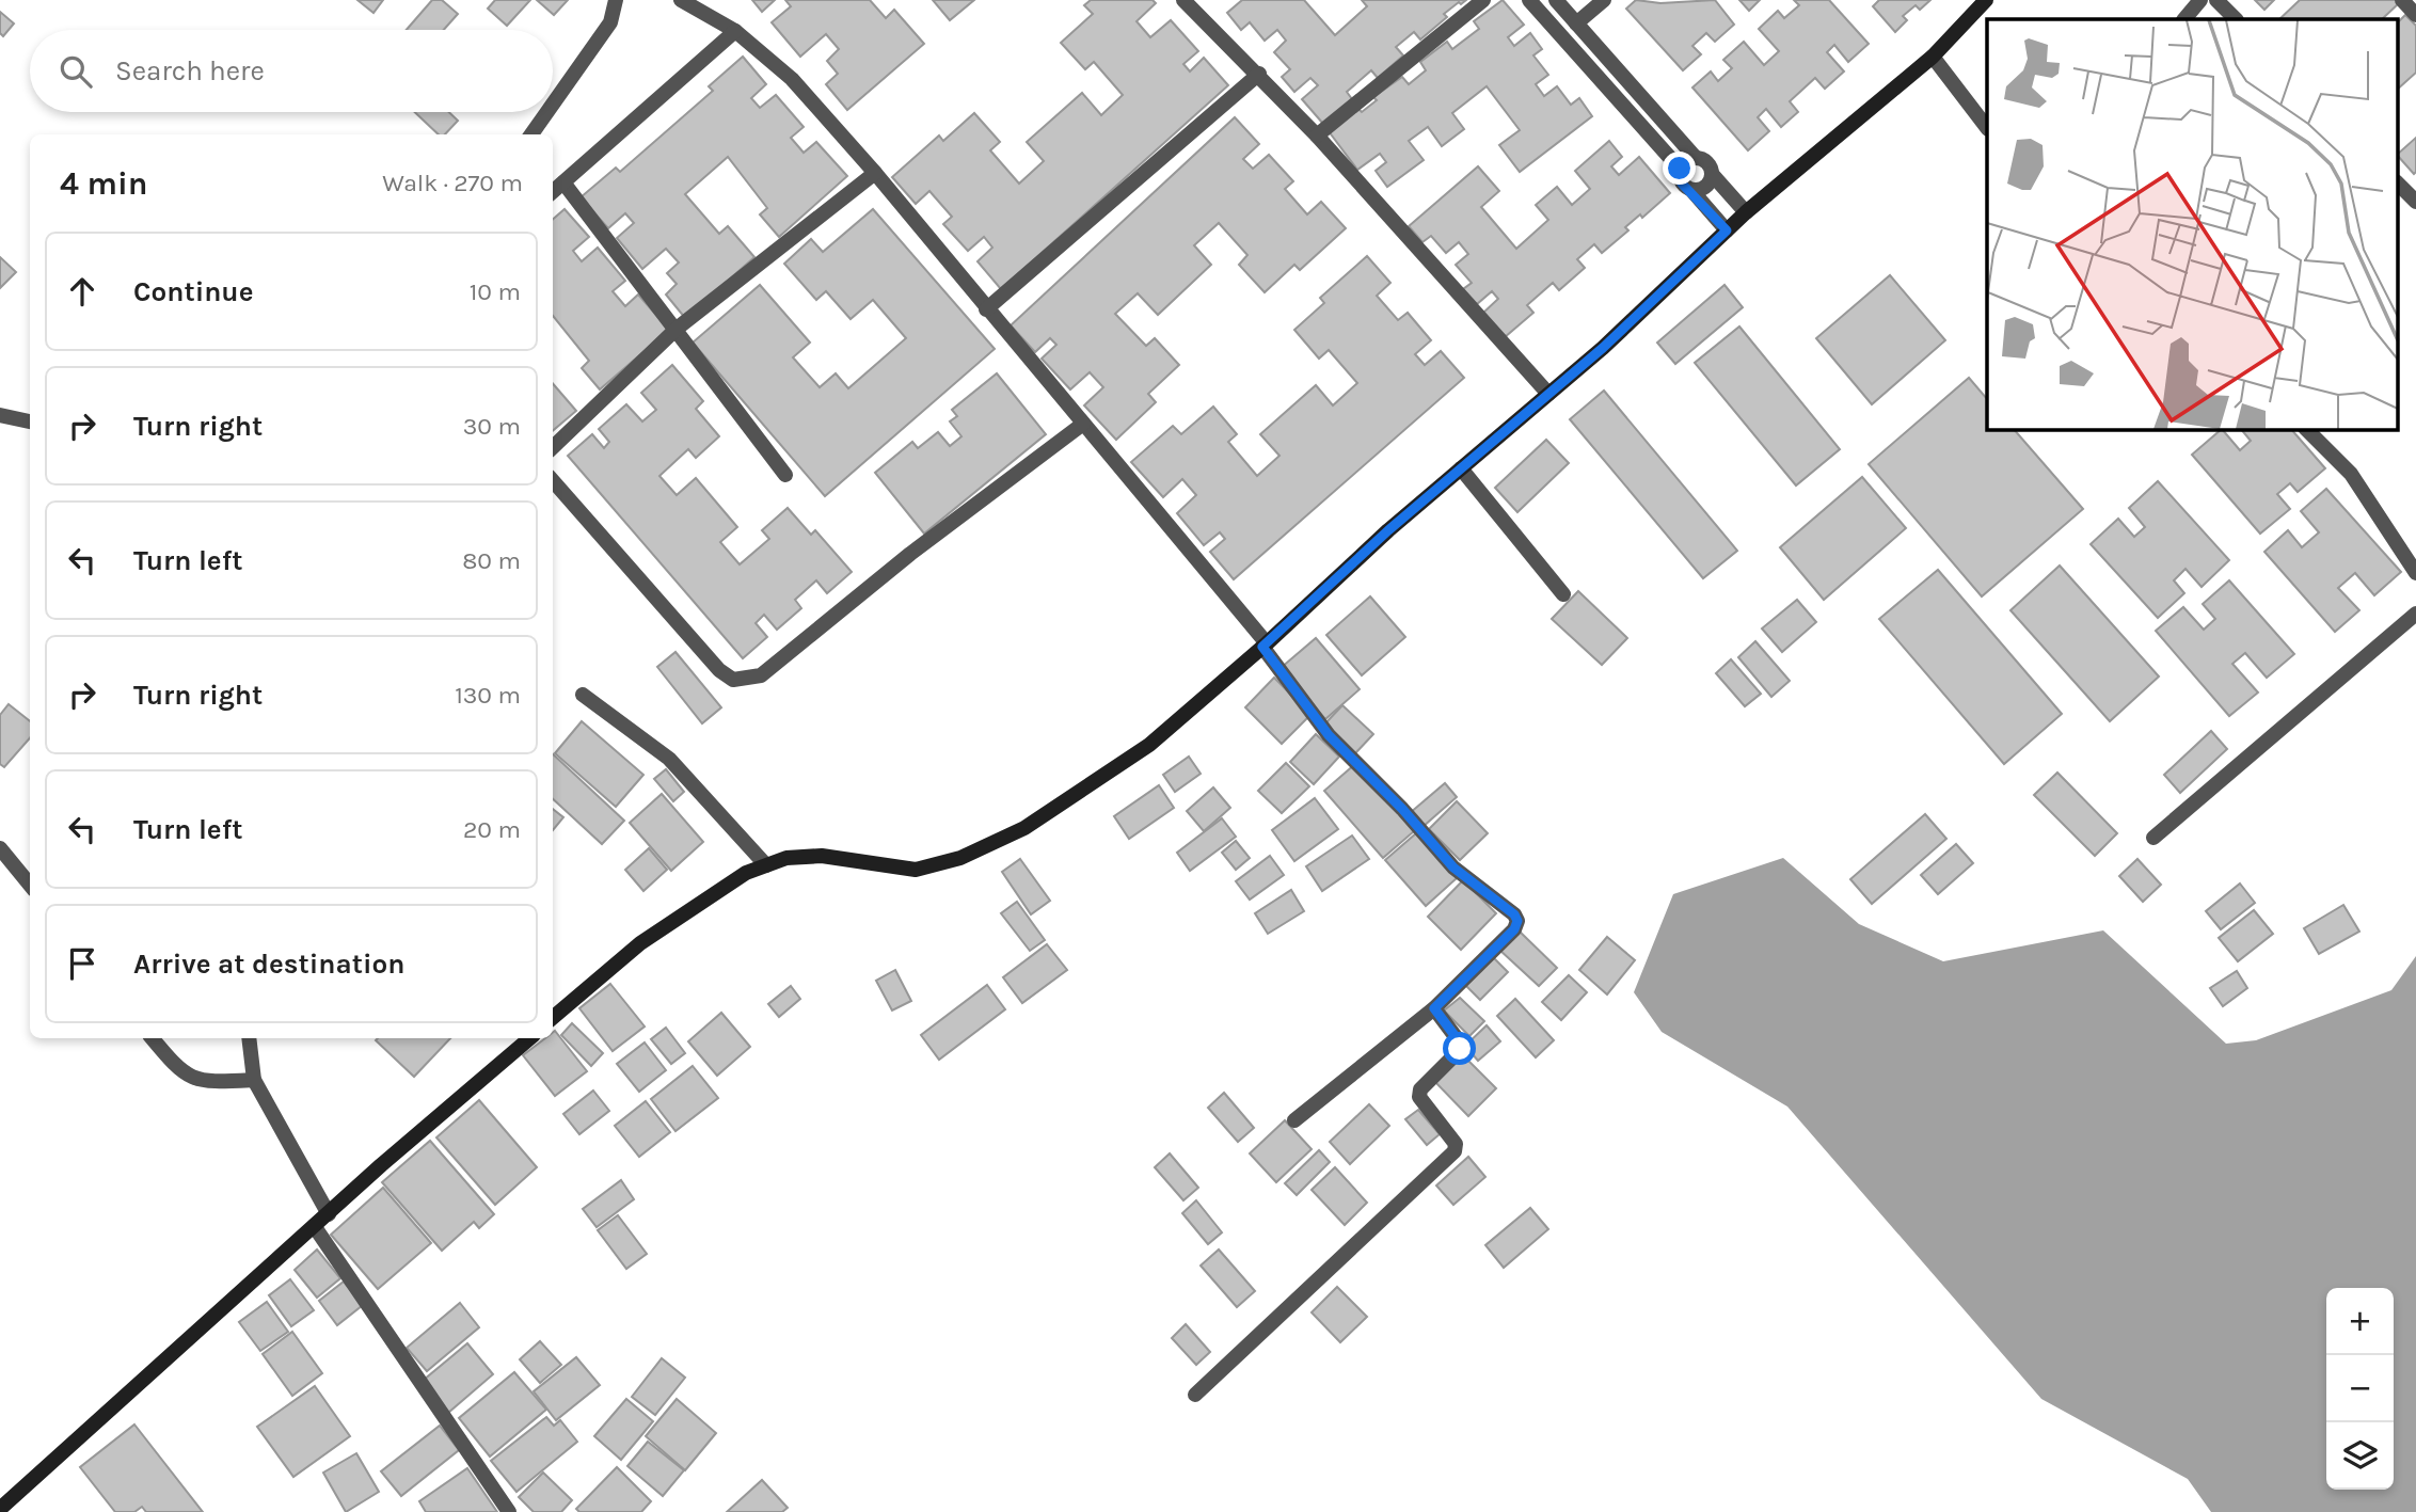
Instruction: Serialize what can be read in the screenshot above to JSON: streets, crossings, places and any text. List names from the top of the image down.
{
  "page": {
    "search": "Search here",
    "heading": ["4 min", "Walk · 270 m"],
    "list": [
      ["Continue", "10 m"],
      ["Turn right", "30 m"],
      ["Turn left", "80 m"],
      ["Turn right", "130 m"],
      ["Turn left", "20 m"],
      "Arrive at destination"
    ],
    "map_buttons": ["+", "−"]
  }
}
